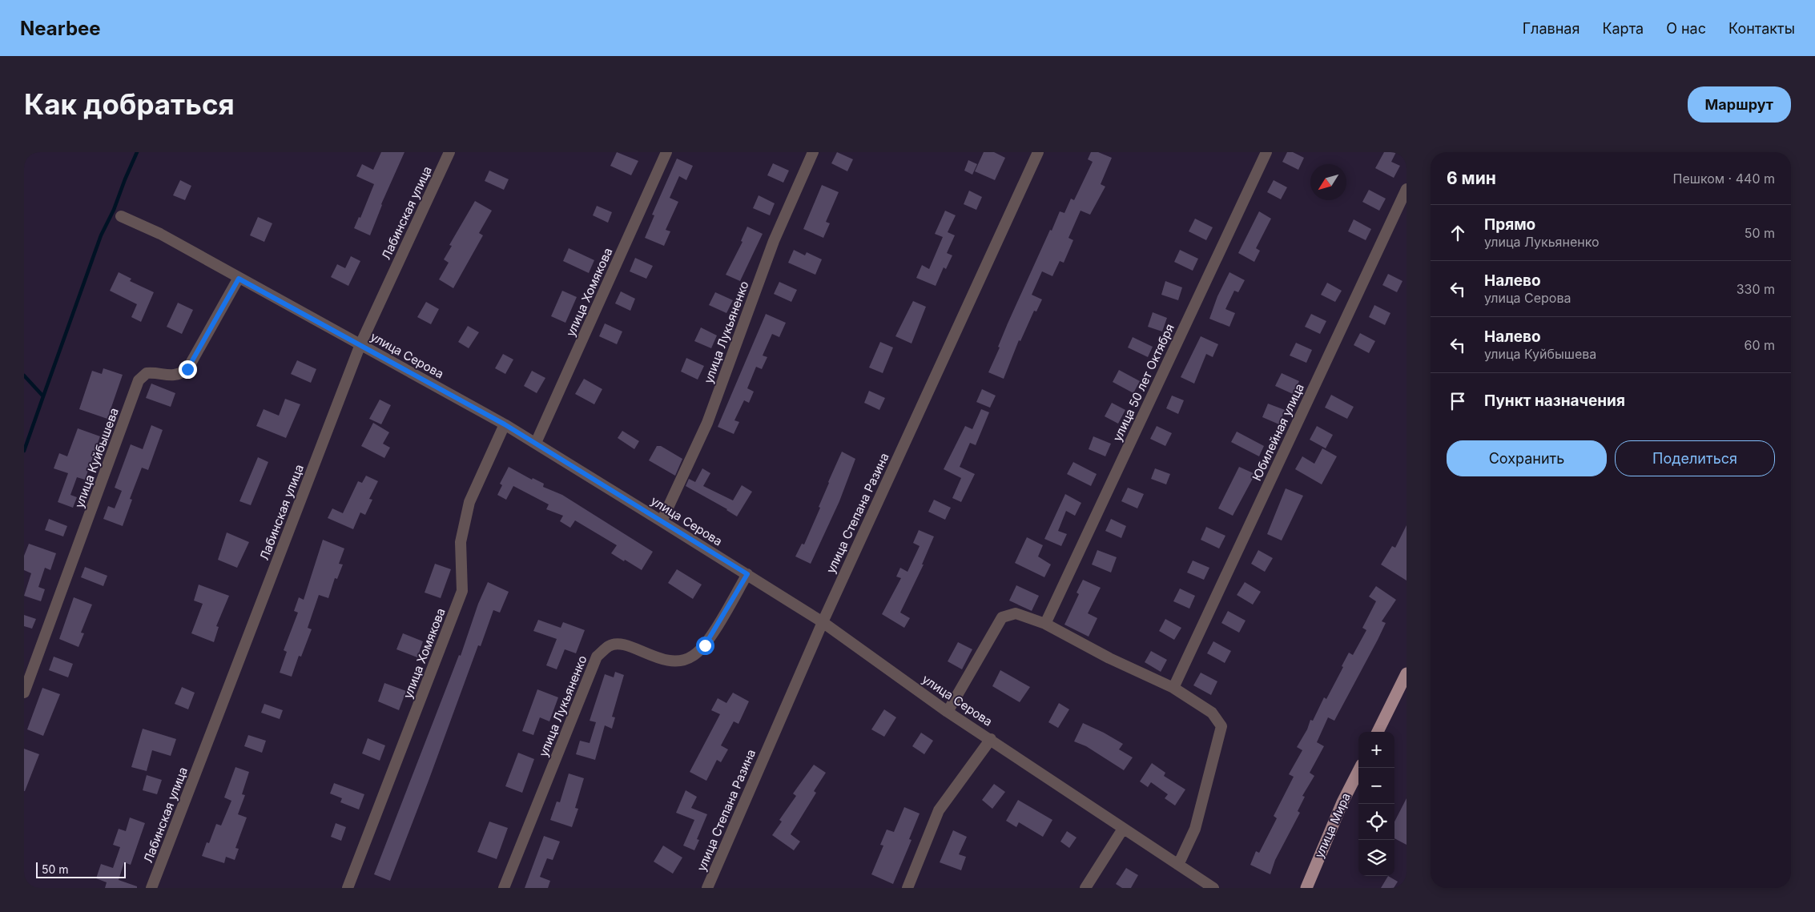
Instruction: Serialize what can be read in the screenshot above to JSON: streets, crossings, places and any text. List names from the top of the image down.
{
  "streets": {
    "main road": ["улица Мира"],
    "street": [
      "Лабинская улица",
      "улица Хомякова",
      "улица Лукьяненко",
      "улица Серова",
      "улица 50 лет Октября",
      "Юбилейная улица",
      "улица Куйбышева",
      "улица Степана Разина"
    ]
  },
  "crossings": [
    ["Лабинская улица", "улица Серова"],
    ["улица Хомякова", "улица Серова"],
    ["улица Лукьяненко", "улица Серова"],
    ["улица Серова", "улица Куйбышева"],
    ["улица Серова", "улица Степана Разина"]
  ],
  "scale_bar": "50 m",
  "north": "bottom left",
  "page": {
    "header": "Nearbee",
    "nav": [
      "Главная",
      "Карта",
      "О нас",
      "Контакты"
    ],
    "buttons": [
      "Маршрут",
      ["Сохранить", "Поделиться"]
    ],
    "title": "Как добраться",
    "heading": ["6 мин", "Пешком · 440 m"],
    "list": [
      ["Прямо", "улица Лукьяненко", "50 m"],
      ["Налево", "улица Серова", "330 m"],
      ["Налево", "улица Куйбышева", "60 m"],
      "Пункт назначения"
    ],
    "map_buttons": ["+", "−"],
    "scale": "50 m"
  }
}
